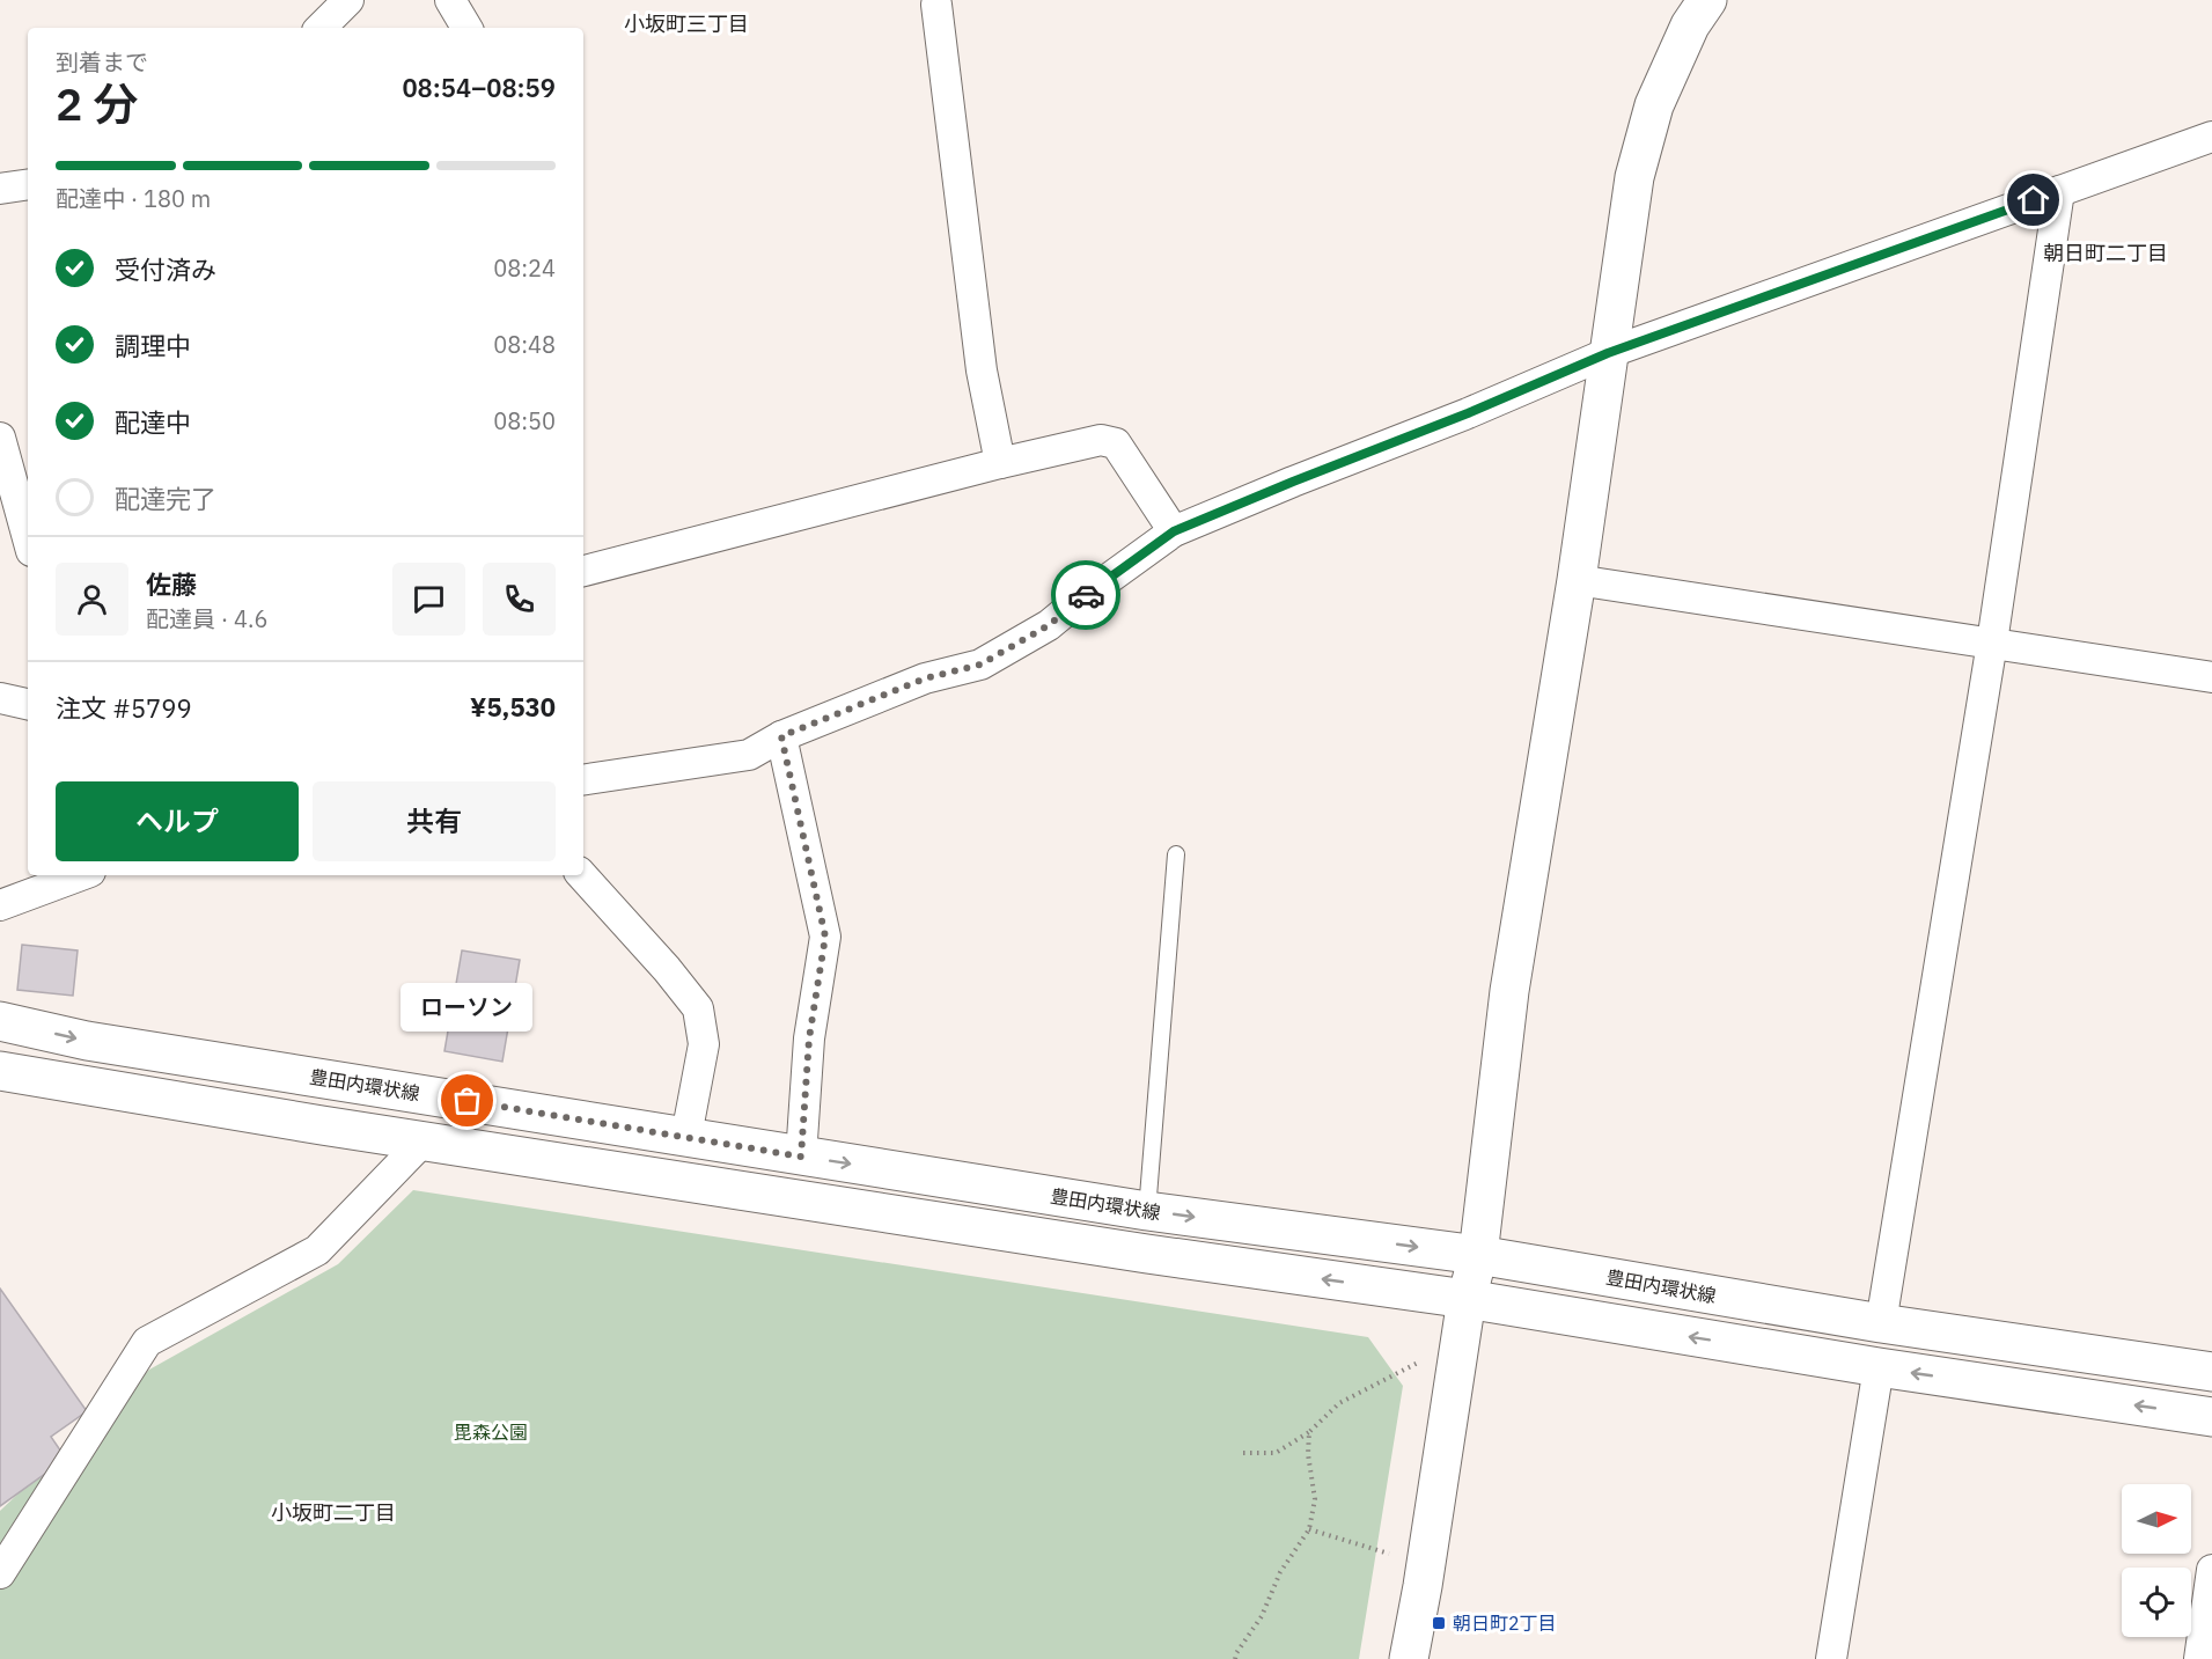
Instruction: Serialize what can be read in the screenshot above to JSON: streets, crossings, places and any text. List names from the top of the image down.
{
  "streets": {
    "street": ["豊田内環状線"]
  },
  "districts": ["小坂町三丁目", "朝日町二丁目", "小坂町二丁目"],
  "parks": ["毘森公園"],
  "places": {
    "other": ["ローソン"],
    "transit": ["朝日町2丁目"]
  },
  "north": "right",
  "page": {
    "heading": ["2 分", "到着まで", "08:54–08:59"],
    "panel": [
      "佐藤",
      "配達員 · 4.6",
      "注文 #5799",
      "¥5,530"
    ],
    "bar": "配達中 · 180 m",
    "list": [
      ["受付済み", "08:24"],
      ["調理中", "08:48"],
      ["配達中", "08:50"],
      "配達完了"
    ],
    "buttons": ["ヘルプ", "共有"],
    "bubble": "ローソン"
  }
}
